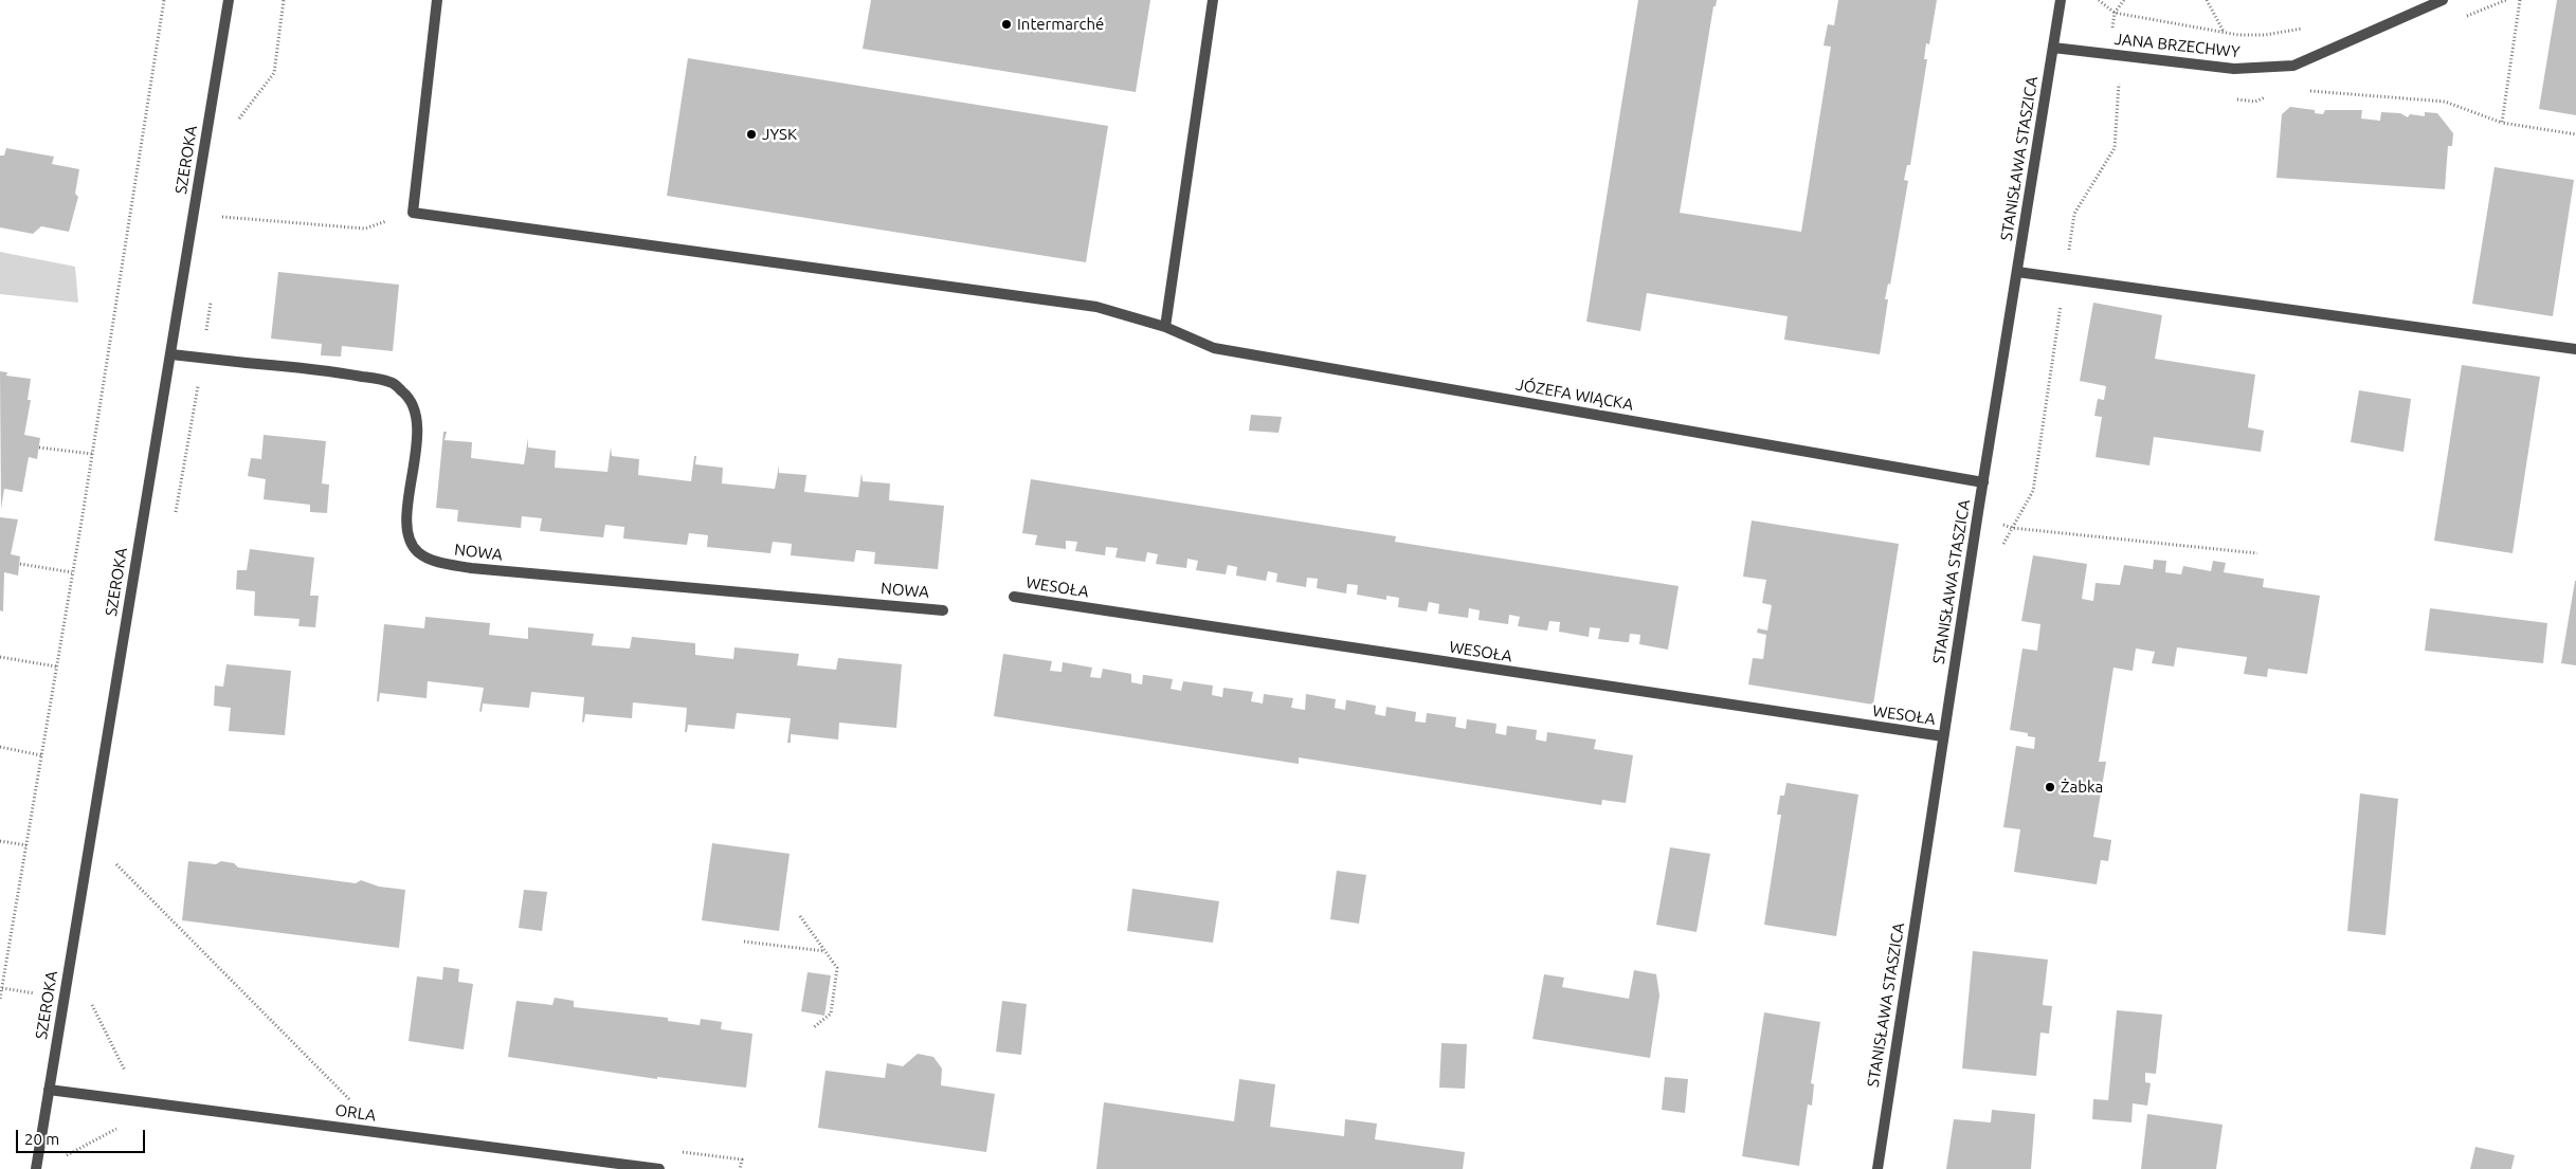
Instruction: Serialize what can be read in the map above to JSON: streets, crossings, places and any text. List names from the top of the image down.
{
  "streets": {
    "street": [
      "JANA BRZECHWY",
      "STANISŁAWA STASZICA",
      "SZEROKA",
      "JÓZEFA WIĄCKA",
      "NOWA",
      "WESOŁA",
      "ORLA"
    ]
  },
  "crossings": [
    ["JANA BRZECHWY", "STANISŁAWA STASZICA"],
    ["STANISŁAWA STASZICA", "JÓZEFA WIĄCKA"],
    ["STANISŁAWA STASZICA", "WESOŁA"],
    ["SZEROKA", "NOWA"],
    ["SZEROKA", "ORLA"]
  ],
  "places": ["Intermarché", "JYSK", "Żabka"],
  "scale_bar": "20 m"
}
